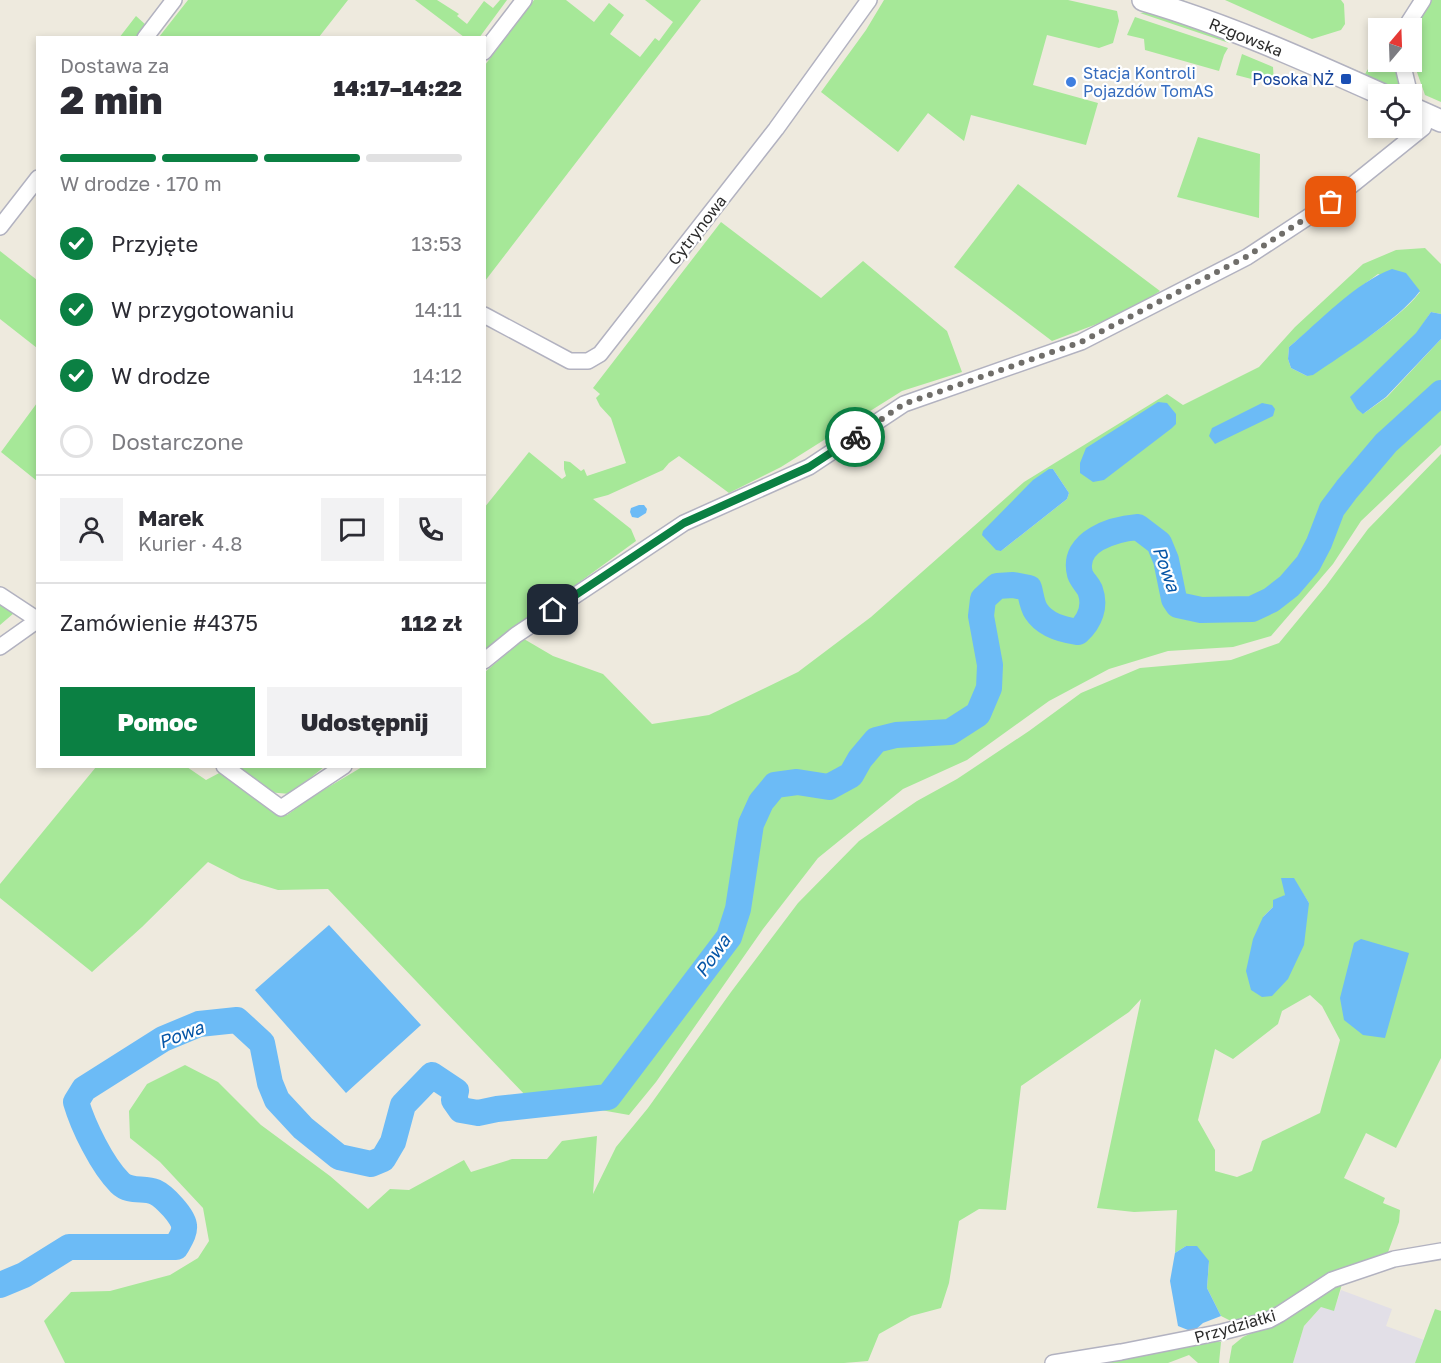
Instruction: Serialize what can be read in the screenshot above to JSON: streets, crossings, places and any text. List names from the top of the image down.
{
  "streets": {
    "street": ["Rzgowska", "Cytrynowa", "Przydziałki"]
  },
  "water": ["Powa"],
  "places": {
    "transit": ["Posoka NŻ"],
    "other": ["Stacja Kontroli Pojazdów TomAS"]
  },
  "north": "top",
  "page": {
    "heading": ["2 min", "Dostawa za", "14:17–14:22"],
    "panel": [
      "Marek",
      "Kurier · 4.8",
      "Zamówienie #4375",
      "112 zł"
    ],
    "bar": "W drodze · 170 m",
    "list": [
      ["Przyjęte", "13:53"],
      ["W przygotowaniu", "14:11"],
      ["W drodze", "14:12"],
      "Dostarczone"
    ],
    "buttons": ["Pomoc", "Udostępnij"]
  }
}
